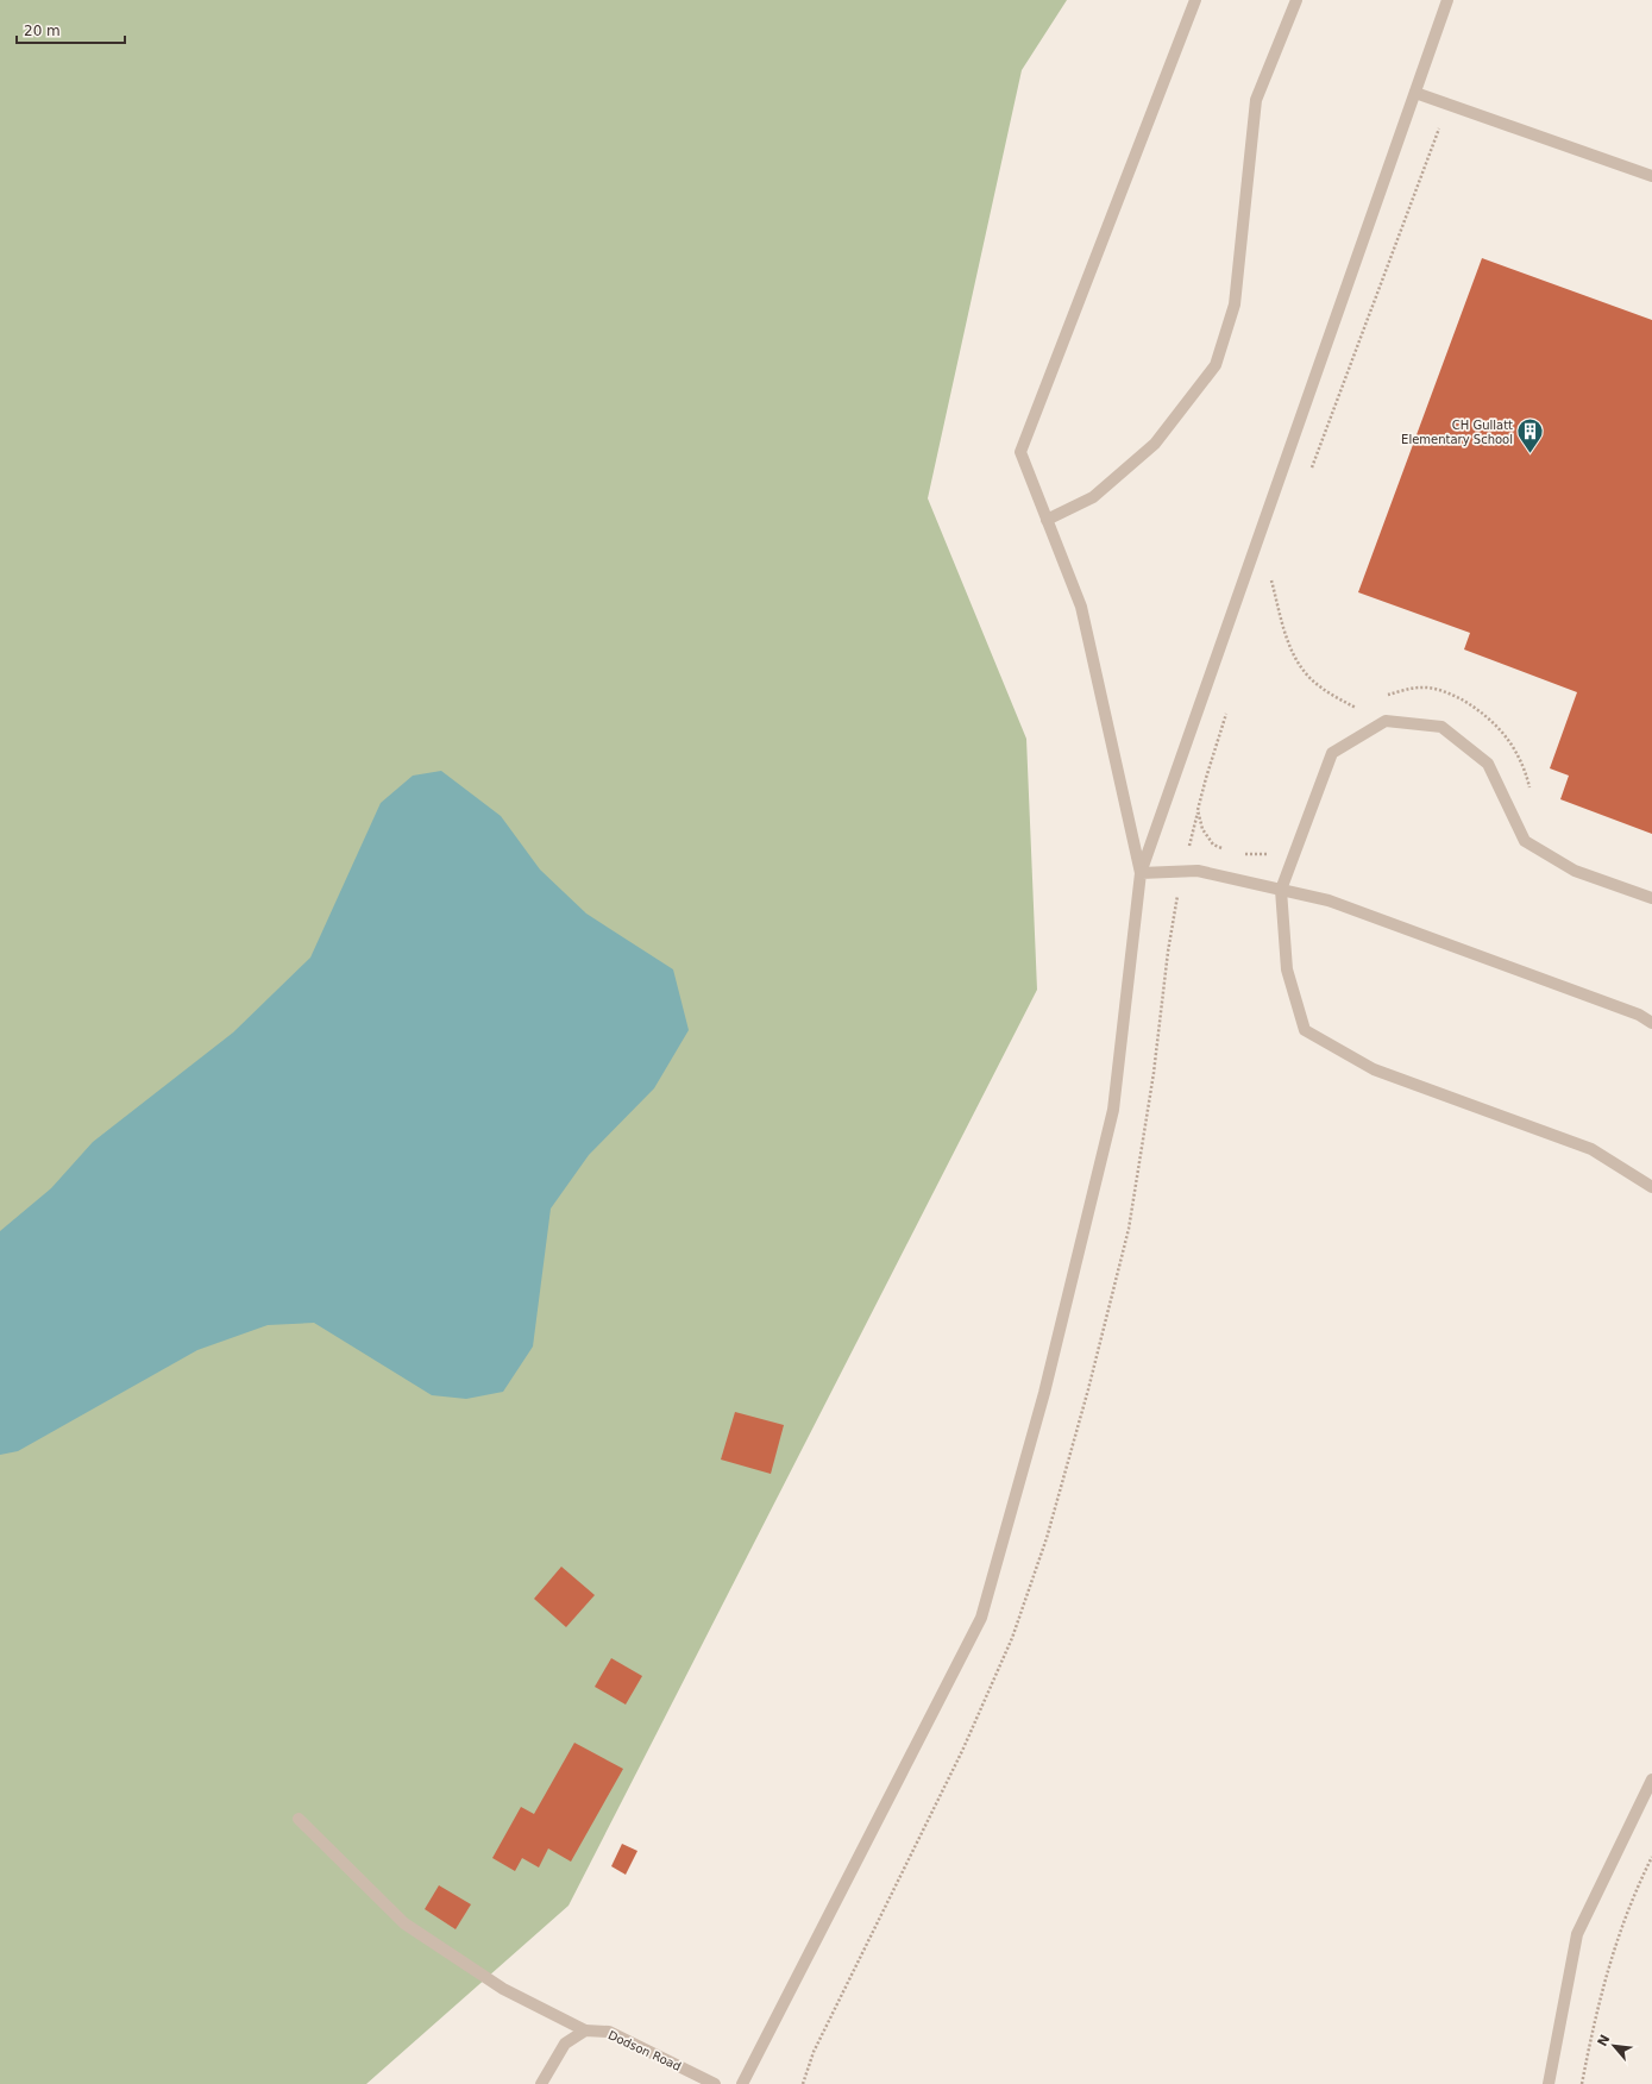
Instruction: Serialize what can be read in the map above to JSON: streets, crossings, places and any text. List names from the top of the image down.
{
  "streets": {
    "street": ["Dodson Road"]
  },
  "places": {
    "building": ["CH Gullatt Elementary School"]
  },
  "scale_bar": "20 m",
  "north": "top left"
}
